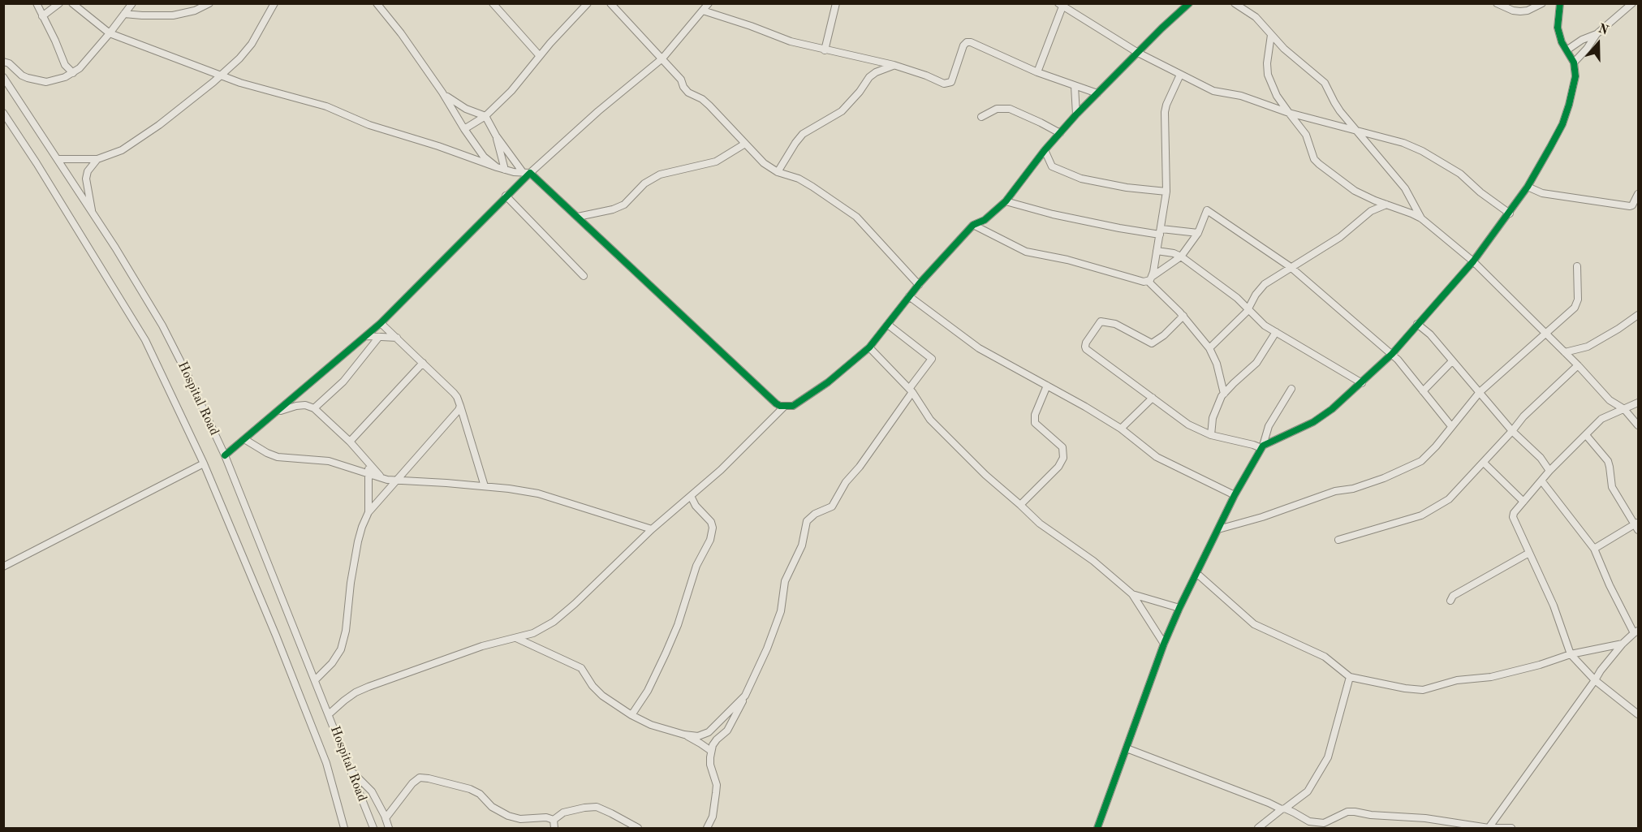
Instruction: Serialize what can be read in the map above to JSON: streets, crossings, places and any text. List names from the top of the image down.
{
  "streets": {
    "street": ["Hospital Road"]
  },
  "north": "top"
}
